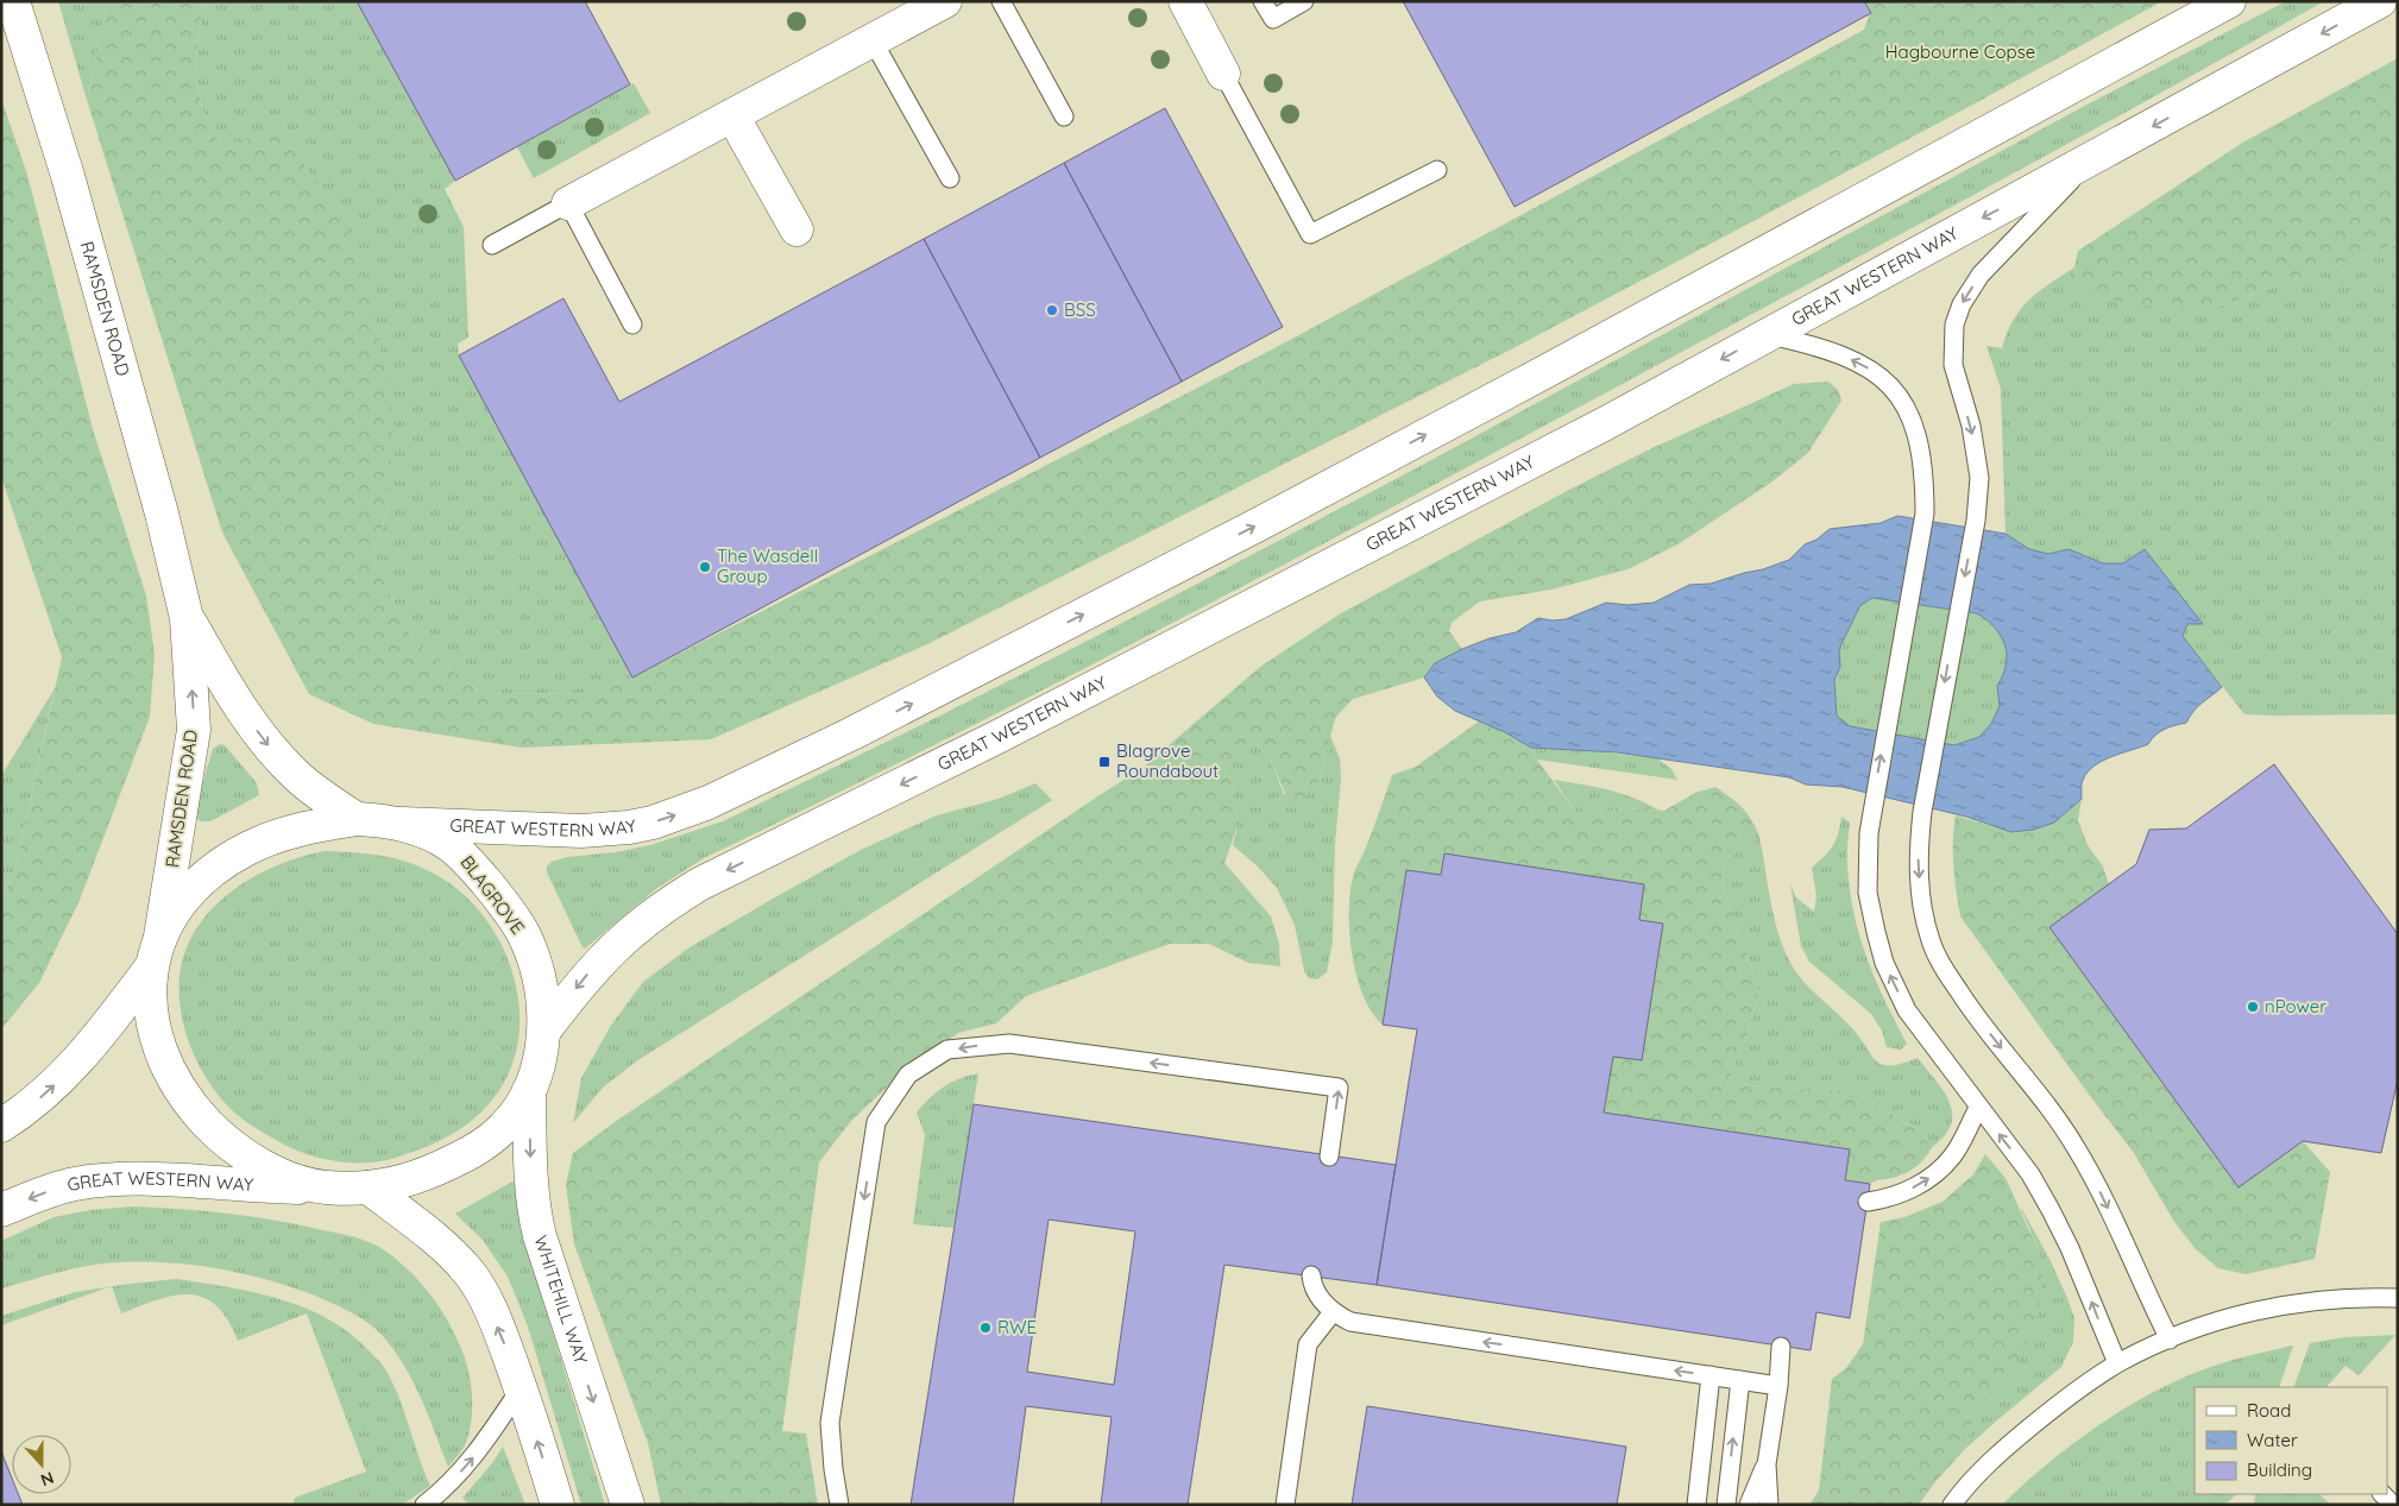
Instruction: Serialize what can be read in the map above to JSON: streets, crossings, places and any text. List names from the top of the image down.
{
  "streets": {
    "main road": [
      "GREAT WESTERN WAY",
      "RAMSDEN ROAD",
      "BLAGROVE",
      "WHITEHILL WAY"
    ]
  },
  "crossings": [
    ["GREAT WESTERN WAY", "BLAGROVE"],
    ["RAMSDEN ROAD", "BLAGROVE"],
    ["BLAGROVE", "WHITEHILL WAY"]
  ],
  "one_way": ["WHITEHILL WAY"],
  "parks": ["Hagbourne Copse"],
  "places": {
    "other": [
      "BSS",
      "The Wasdell Group",
      "nPower",
      "RWE"
    ],
    "transit": ["Blagrove Roundabout"]
  },
  "legend": ["Road", "Water", "Building"],
  "north": "bottom"
}
